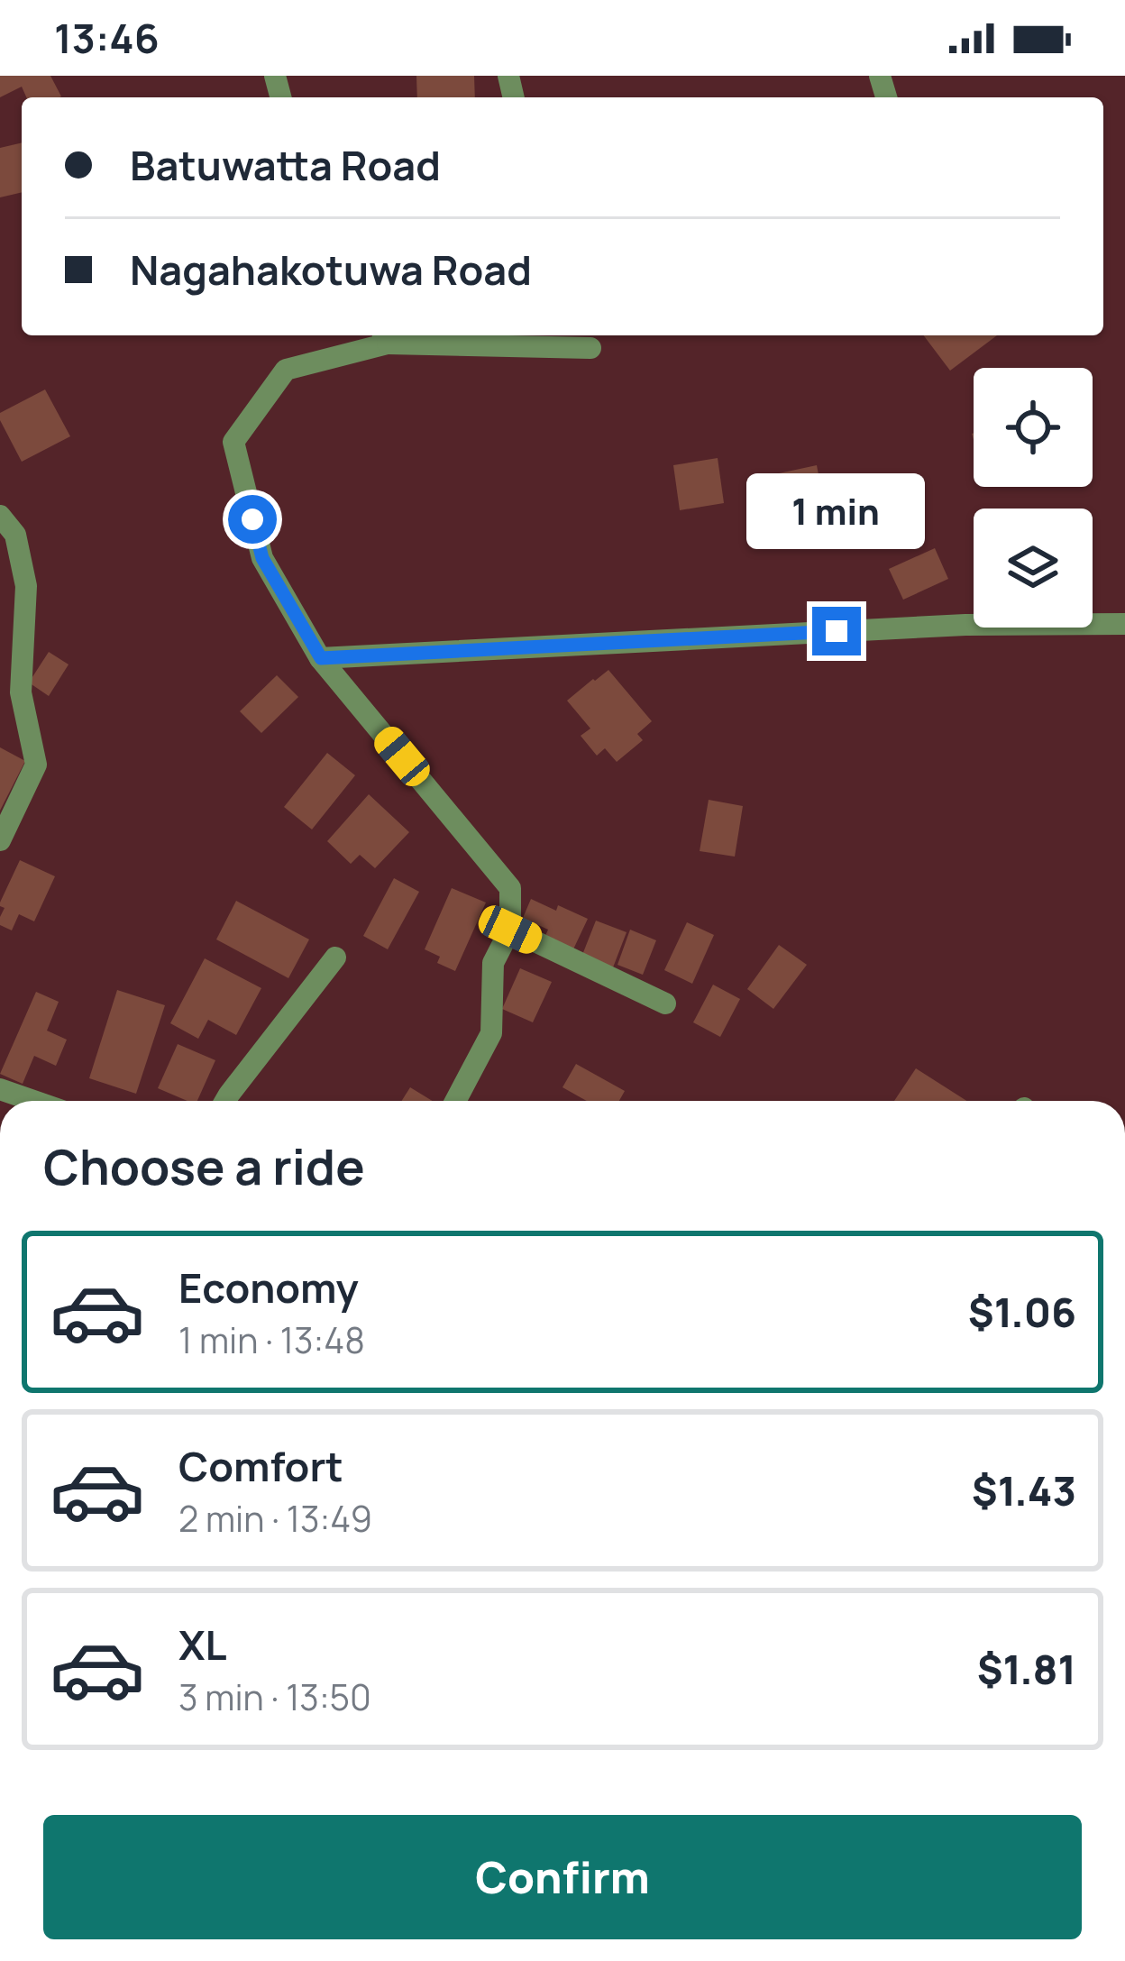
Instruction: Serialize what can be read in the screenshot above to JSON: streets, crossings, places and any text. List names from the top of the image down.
{
  "page": {
    "status": "13:46",
    "banner": ["Batuwatta Road", "Nagahakotuwa Road"],
    "bubble": "1 min",
    "heading": "Choose a ride",
    "list": [
      {
        "name": "Economy",
        "note": "1 min · 13:48",
        "value": "$1.06"
      },
      {
        "name": "Comfort",
        "note": "2 min · 13:49",
        "value": "$1.43"
      },
      {
        "name": "XL",
        "note": "3 min · 13:50",
        "value": "$1.81"
      }
    ],
    "buttons": "Confirm"
  }
}
